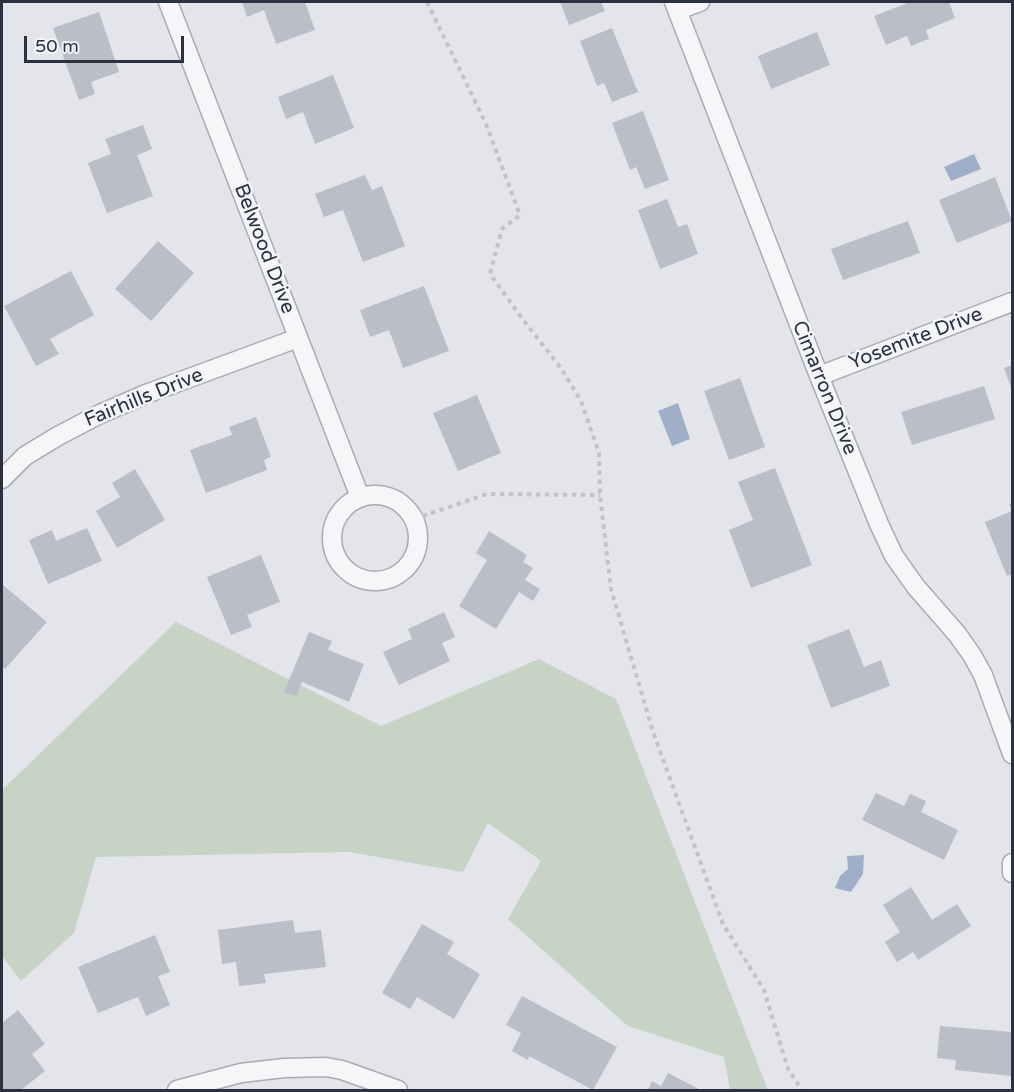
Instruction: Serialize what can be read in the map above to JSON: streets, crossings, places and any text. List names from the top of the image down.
{
  "streets": {
    "street": [
      "Belwood Drive",
      "Yosemite Drive",
      "Cimarron Drive",
      "Fairhills Drive"
    ]
  },
  "crossings": [
    ["Belwood Drive", "Fairhills Drive"],
    ["Yosemite Drive", "Cimarron Drive"]
  ],
  "scale_bar": "50 m"
}
